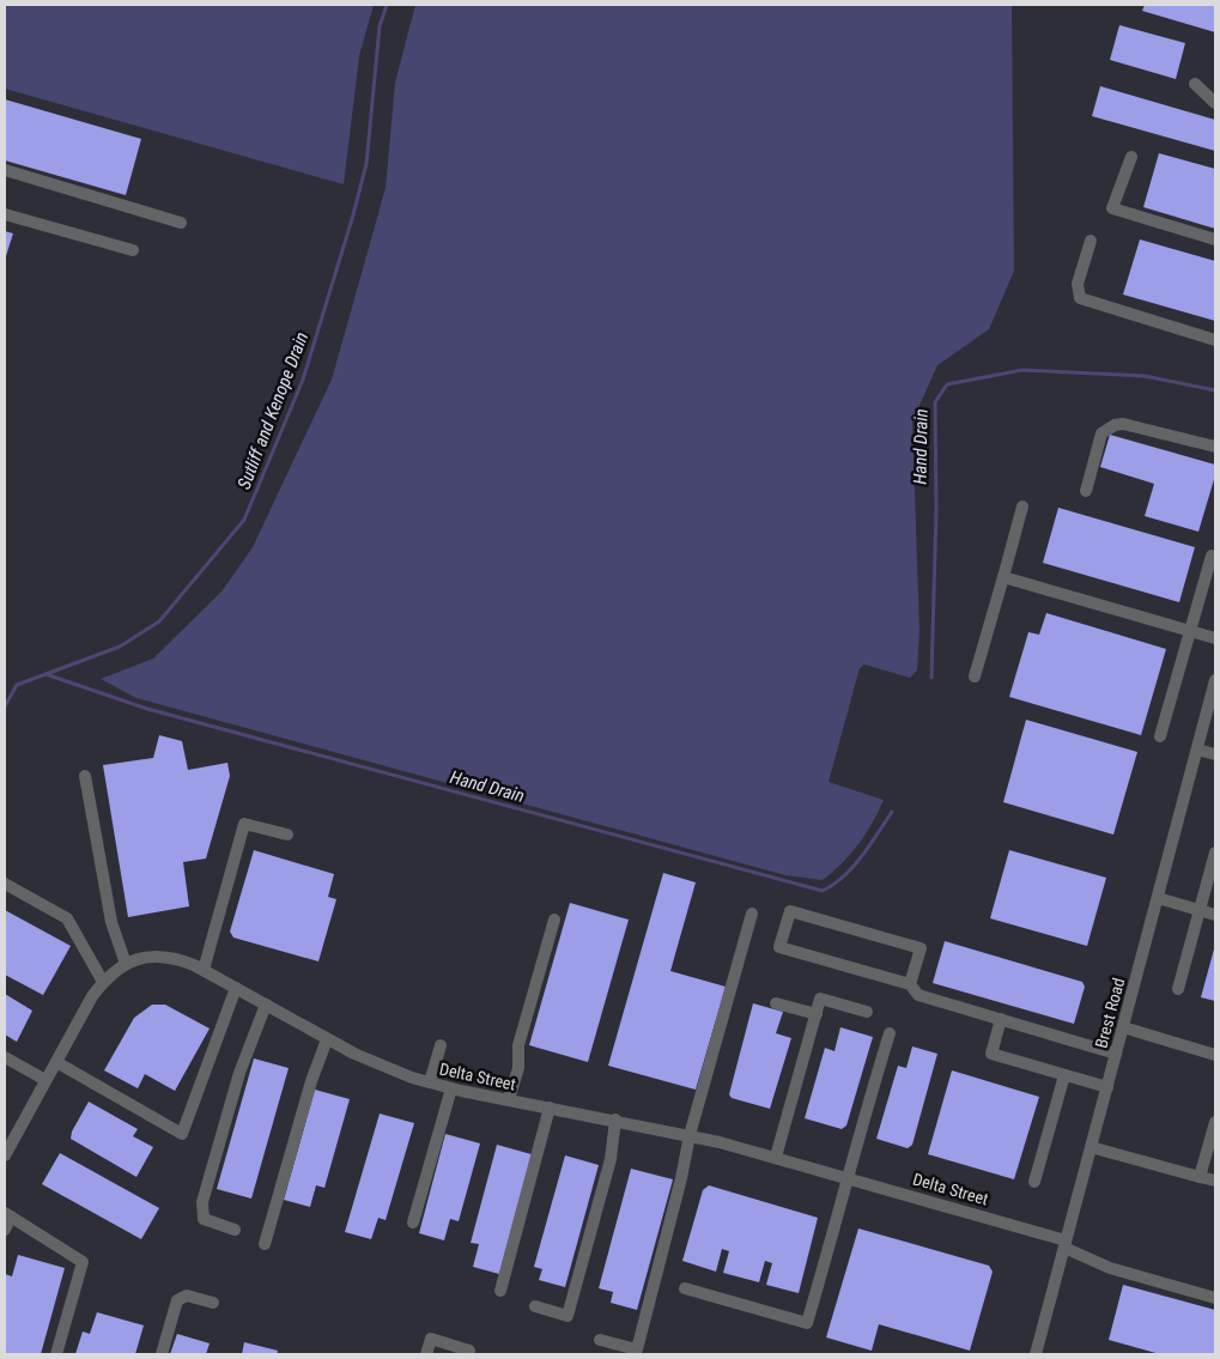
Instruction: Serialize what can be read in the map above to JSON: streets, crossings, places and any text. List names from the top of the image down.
{
  "streets": {
    "street": ["Brest Road", "Delta Street"]
  },
  "crossings": [
    ["Brest Road", "Delta Street"]
  ],
  "water": ["Sutliff and Kenope Drain", "Hand Drain"]
}
